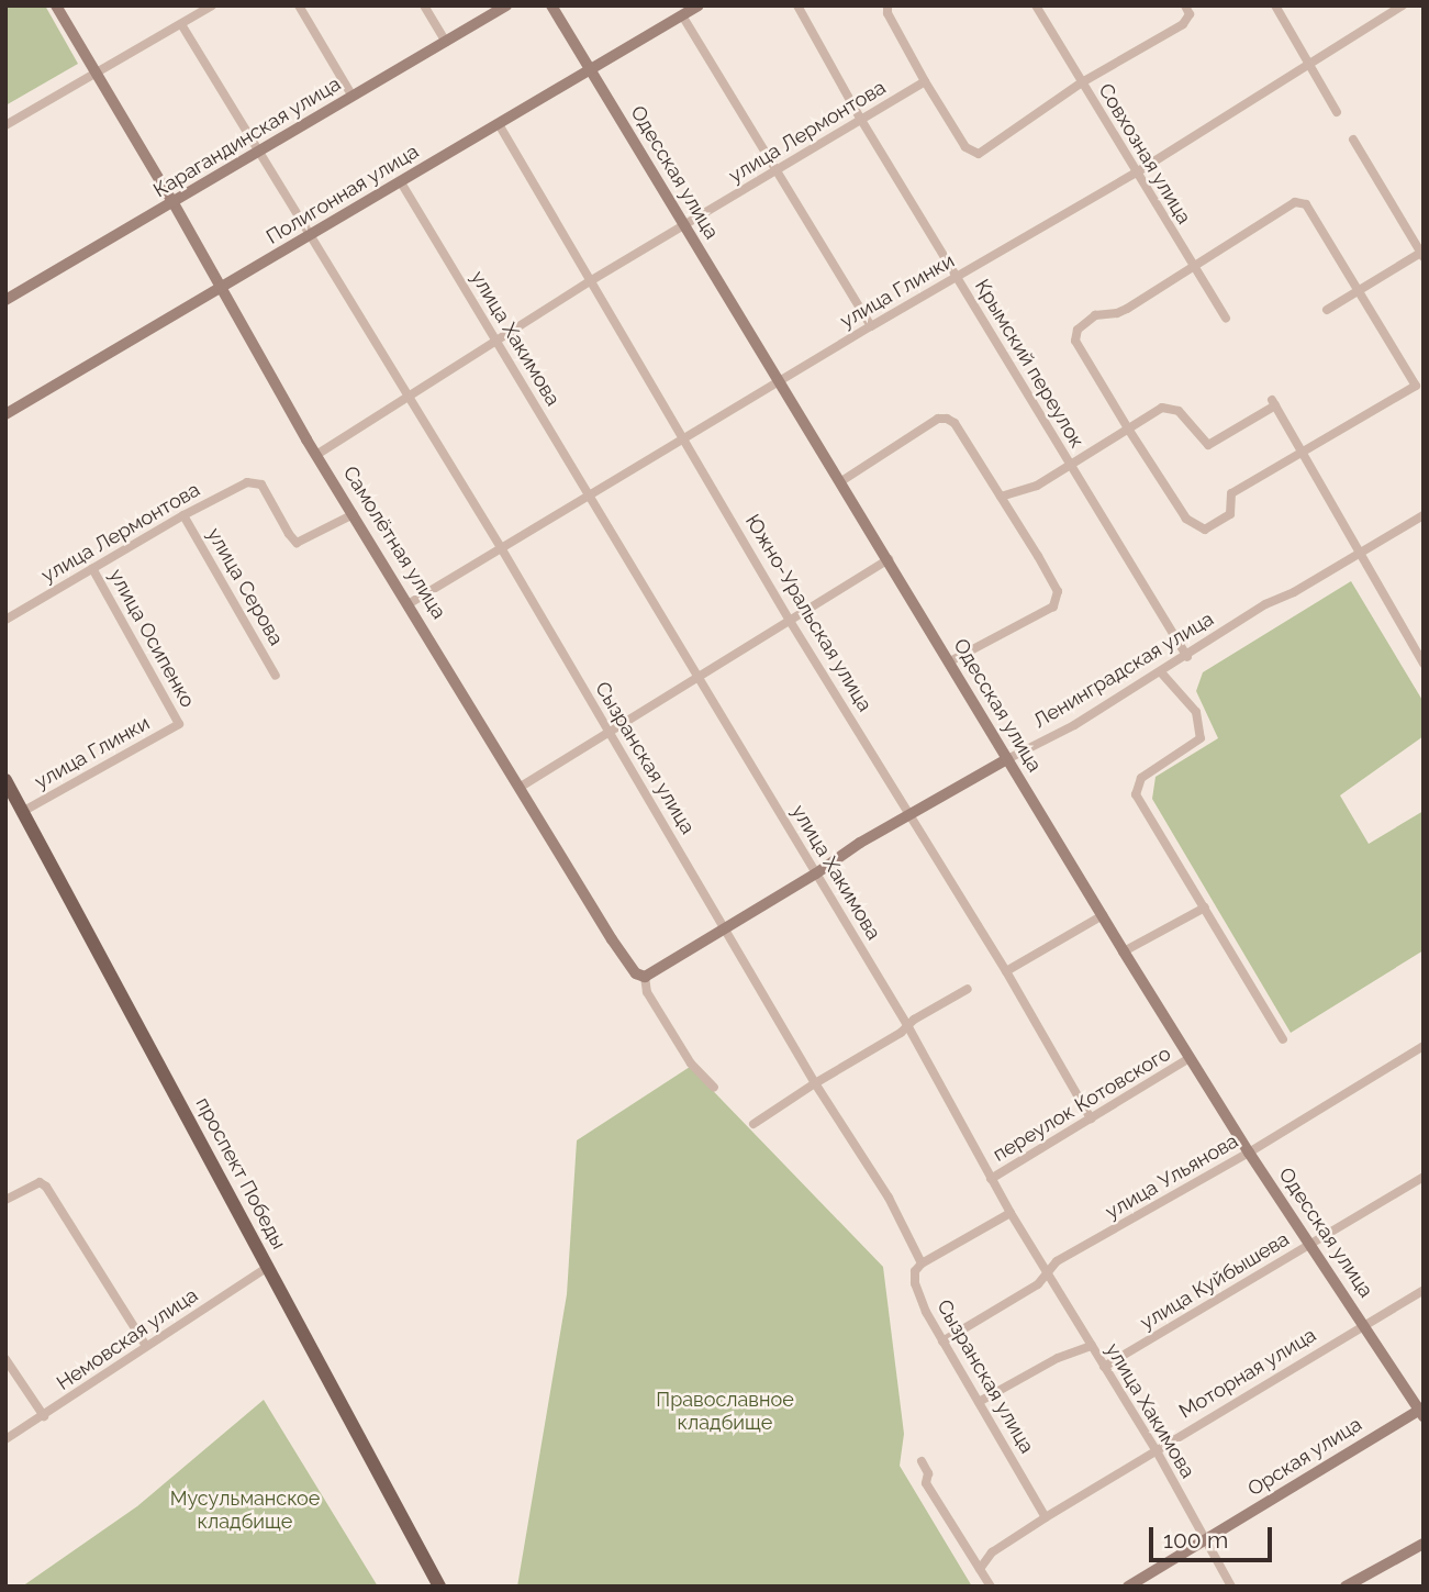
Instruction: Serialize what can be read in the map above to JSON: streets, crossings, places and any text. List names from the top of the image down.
{
  "streets": {
    "main road": ["проспект Победы"],
    "street": [
      "улица Лермонтова",
      "Карагандинская улица",
      "Совхозная улица",
      "Одесская улица",
      "Полигонная улица",
      "улица Глинки",
      "улица Хакимова",
      "Крымский переулок",
      "Самолётная улица",
      "улица Серова",
      "Южно-Уральская улица",
      "улица Осипенко",
      "Ленинградская улица",
      "Сызранская улица",
      "переулок Котовского",
      "улица Ульянова",
      "улица Куйбышева",
      "Немовская улица",
      "Моторная улица",
      "Орская улица"
    ]
  },
  "crossings": [
    ["улица Лермонтова", "Одесская улица"],
    ["улица Лермонтова", "улица Хакимова"],
    ["улица Лермонтова", "Крымский переулок"],
    ["улица Лермонтова", "Самолётная улица"],
    ["улица Лермонтова", "улица Серова"],
    ["улица Лермонтова", "Южно-Уральская улица"],
    ["улица Лермонтова", "улица Осипенко"],
    ["улица Лермонтова", "Сызранская улица"],
    ["Карагандинская улица", "Самолётная улица"],
    ["Карагандинская улица", "Сызранская улица"],
    ["Совхозная улица", "улица Глинки"],
    ["Одесская улица", "Полигонная улица"],
    ["Одесская улица", "улица Глинки"],
    ["Одесская улица", "Ленинградская улица"],
    ["Одесская улица", "переулок Котовского"],
    ["Одесская улица", "улица Ульянова"],
    ["Одесская улица", "улица Куйбышева"],
    ["Одесская улица", "Моторная улица"],
    ["Одесская улица", "Орская улица"],
    ["Полигонная улица", "улица Хакимова"],
    ["Полигонная улица", "Самолётная улица"],
    ["Полигонная улица", "Южно-Уральская улица"],
    ["Полигонная улица", "Сызранская улица"],
    ["улица Глинки", "улица Хакимова"],
    ["улица Глинки", "Крымский переулок"],
    ["улица Глинки", "Самолётная улица"],
    ["улица Глинки", "Южно-Уральская улица"],
    ["улица Глинки", "улица Осипенко"],
    ["улица Глинки", "Сызранская улица"],
    ["улица Глинки", "проспект Победы"],
    ["улица Хакимова", "Ленинградская улица"],
    ["улица Хакимова", "переулок Котовского"],
    ["улица Хакимова", "улица Ульянова"],
    ["улица Хакимова", "улица Куйбышева"],
    ["улица Хакимова", "Моторная улица"],
    ["улица Хакимова", "Орская улица"],
    ["Крымский переулок", "Ленинградская улица"],
    ["Самолётная улица", "Ленинградская улица"],
    ["Южно-Уральская улица", "Ленинградская улица"],
    ["Южно-Уральская улица", "переулок Котовского"],
    ["Ленинградская улица", "Сызранская улица"],
    ["Сызранская улица", "улица Ульянова"],
    ["Сызранская улица", "Моторная улица"],
    ["проспект Победы", "Немовская улица"]
  ],
  "parks": ["Православное кладбище", "Мусульманское кладбище"],
  "scale_bar": "100 m"
}
